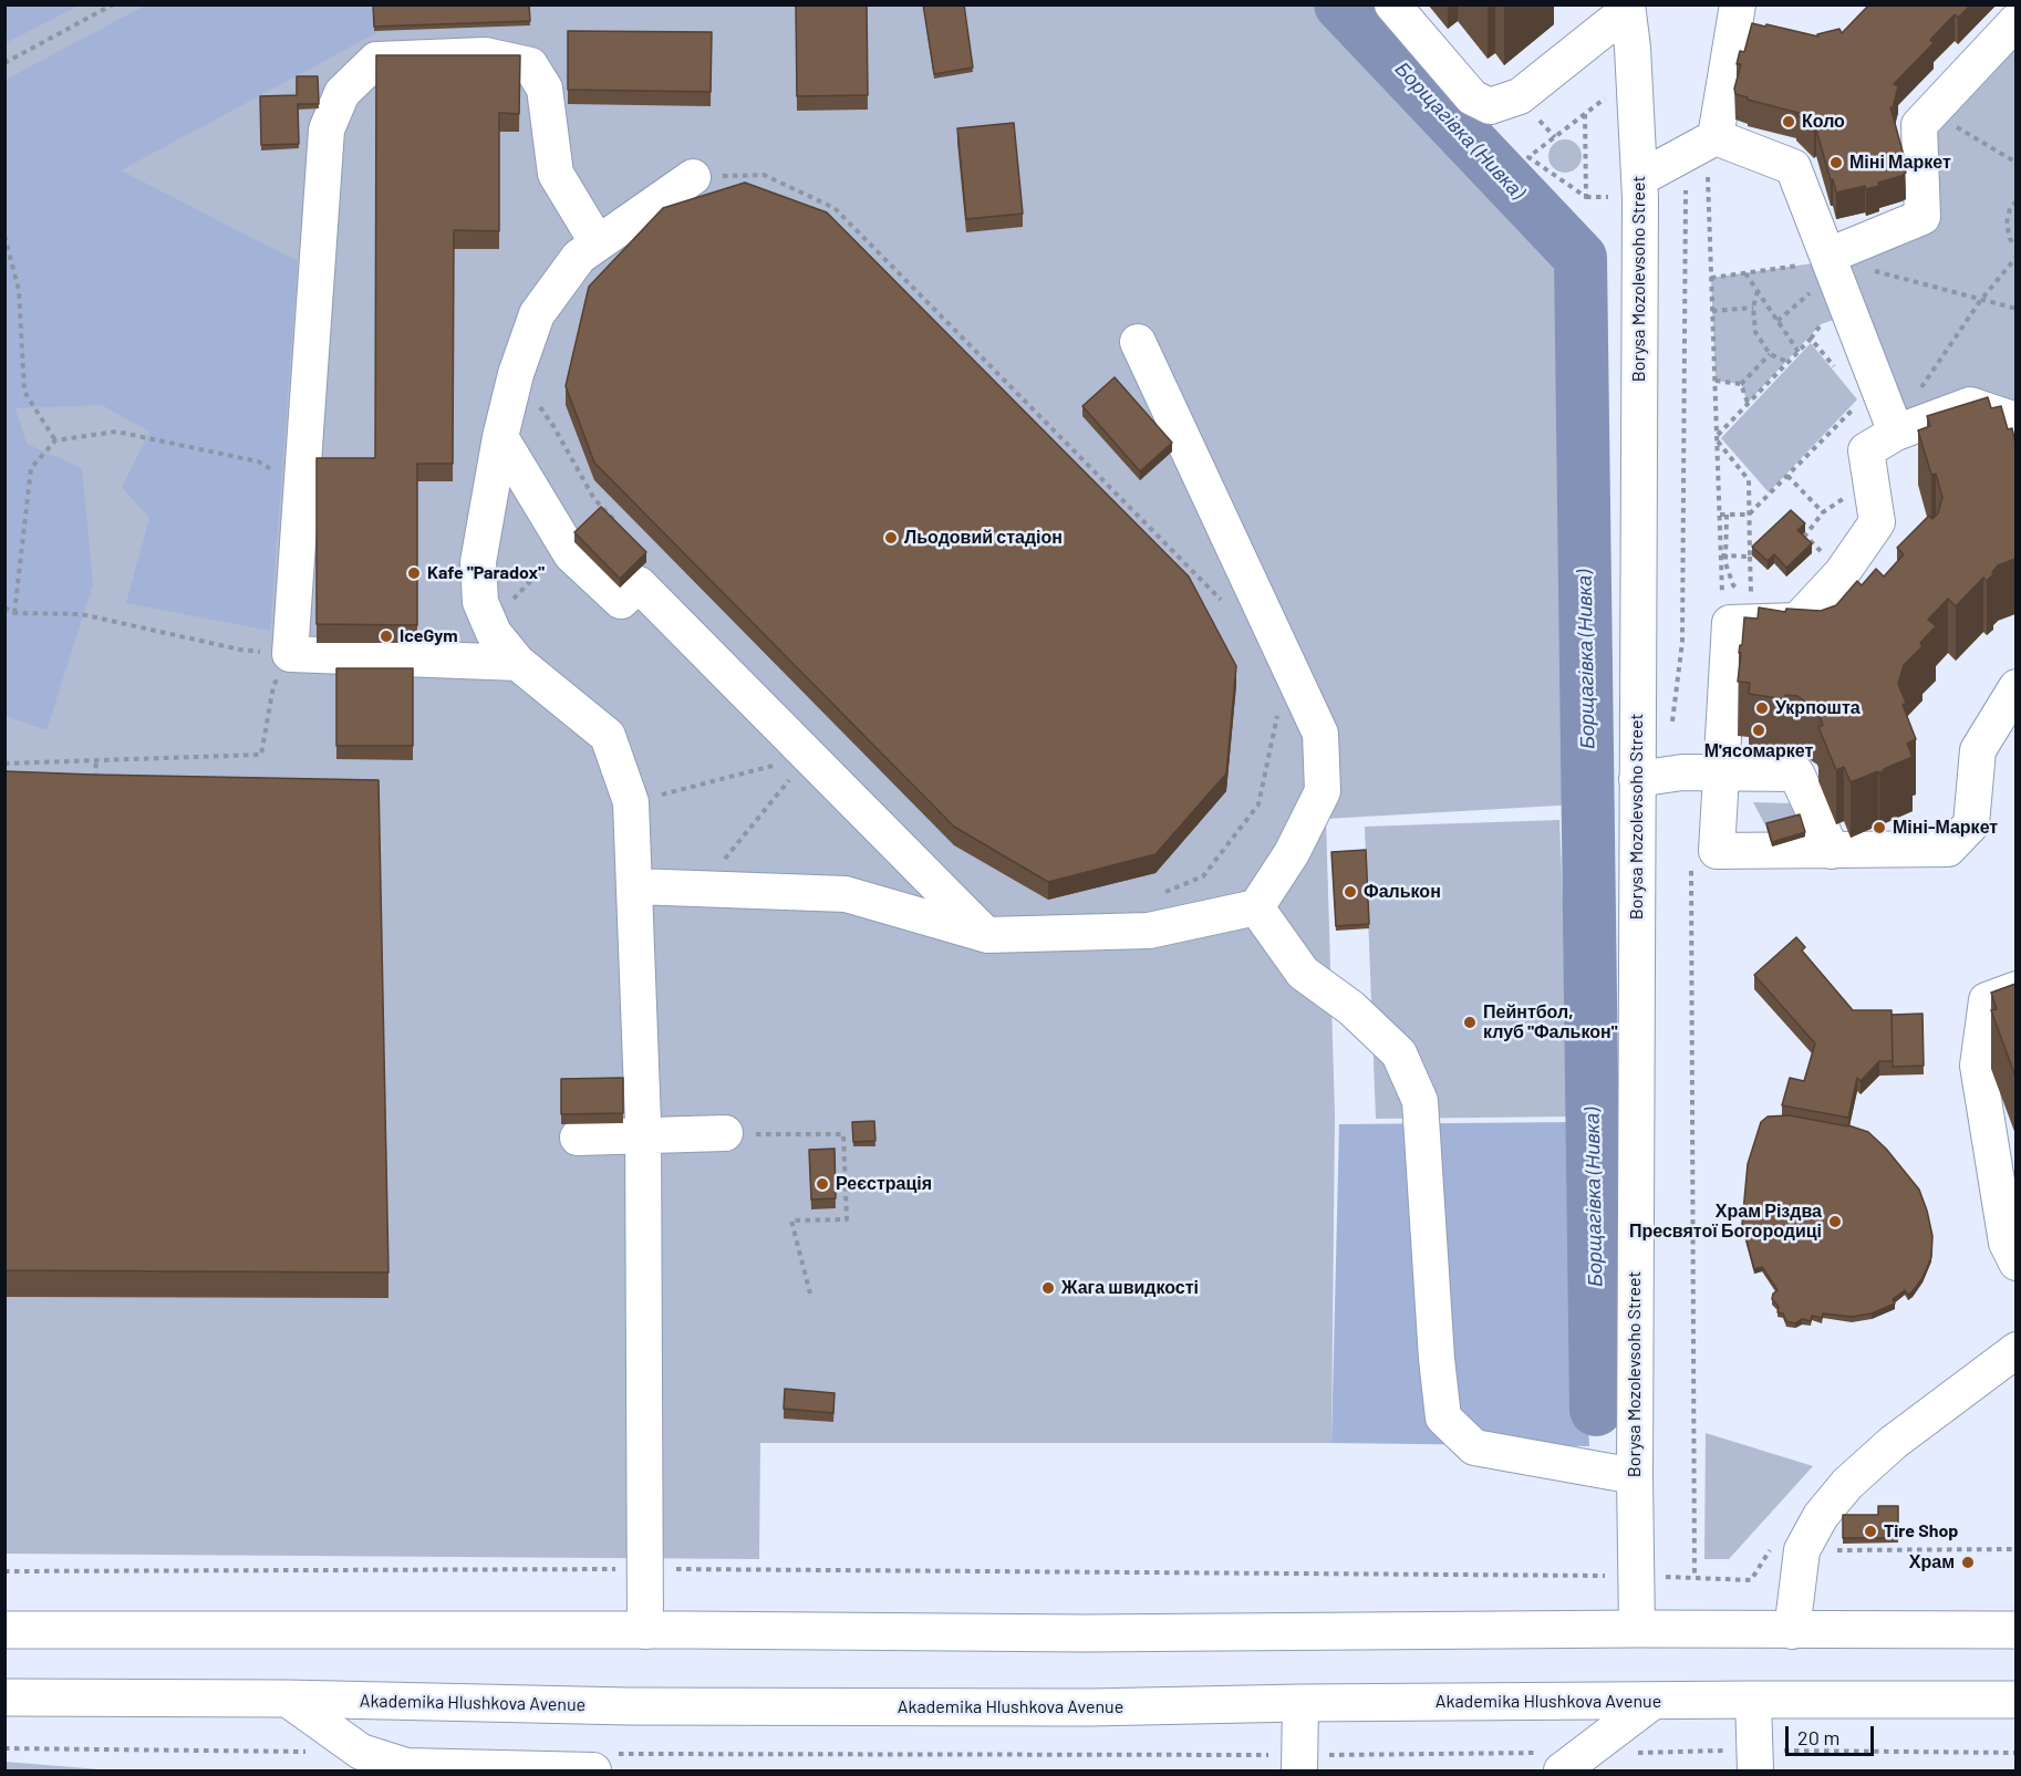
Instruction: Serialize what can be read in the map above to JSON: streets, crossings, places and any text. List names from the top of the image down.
{
  "streets": {
    "highway": ["Akademika Hlushkova Avenue"],
    "street": ["Borysa Mozolevsoho Street"]
  },
  "water": ["Борщагівка (Нивка)"],
  "places": [
    "Коло",
    "Міні Маркет",
    "Льодовий стадіон",
    "Kafe \"Paradox\"",
    "IceGym",
    "Укрпошта",
    "М'ясомаркет",
    "Міні-Маркет",
    "Фалькон",
    "Пейнтбол, клуб \"Фалькон\"",
    "Реєстрація",
    "Храм Різдва Пресвятої Богородиці",
    "Жага швидкості",
    "Tire Shop",
    "Храм"
  ],
  "scale_bar": "20 m"
}
